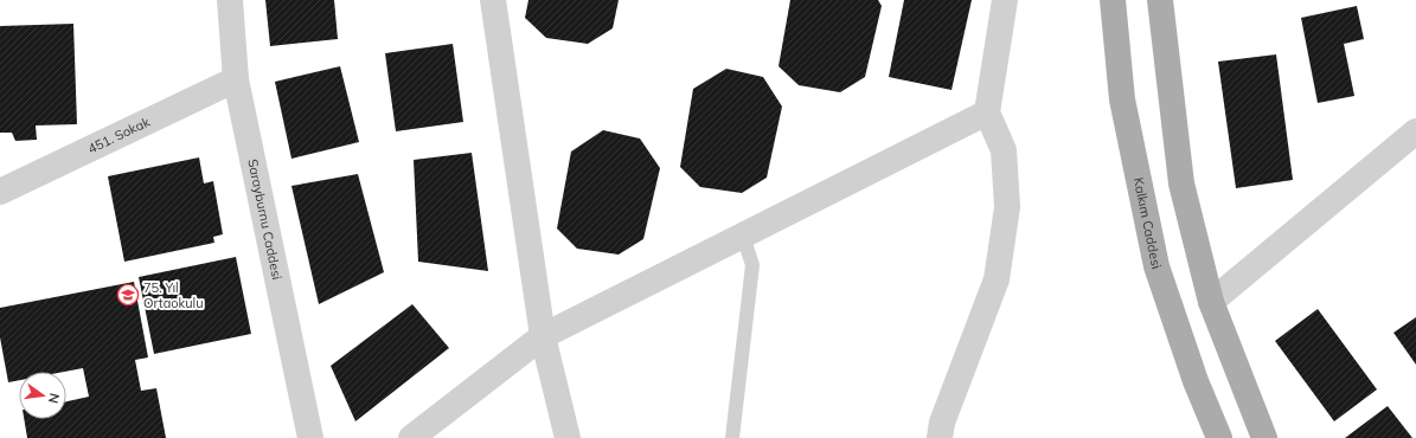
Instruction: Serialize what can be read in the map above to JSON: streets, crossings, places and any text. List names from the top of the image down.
{
  "streets": {
    "main road": ["Kalkım Caddesi"],
    "street": ["451. Sokak", "Sarayburnu Caddesi"]
  },
  "crossings": [
    ["451. Sokak", "Sarayburnu Caddesi"]
  ],
  "places": {
    "school or university": ["75. Yıl Ortaokulu"]
  },
  "north": "right"
}
